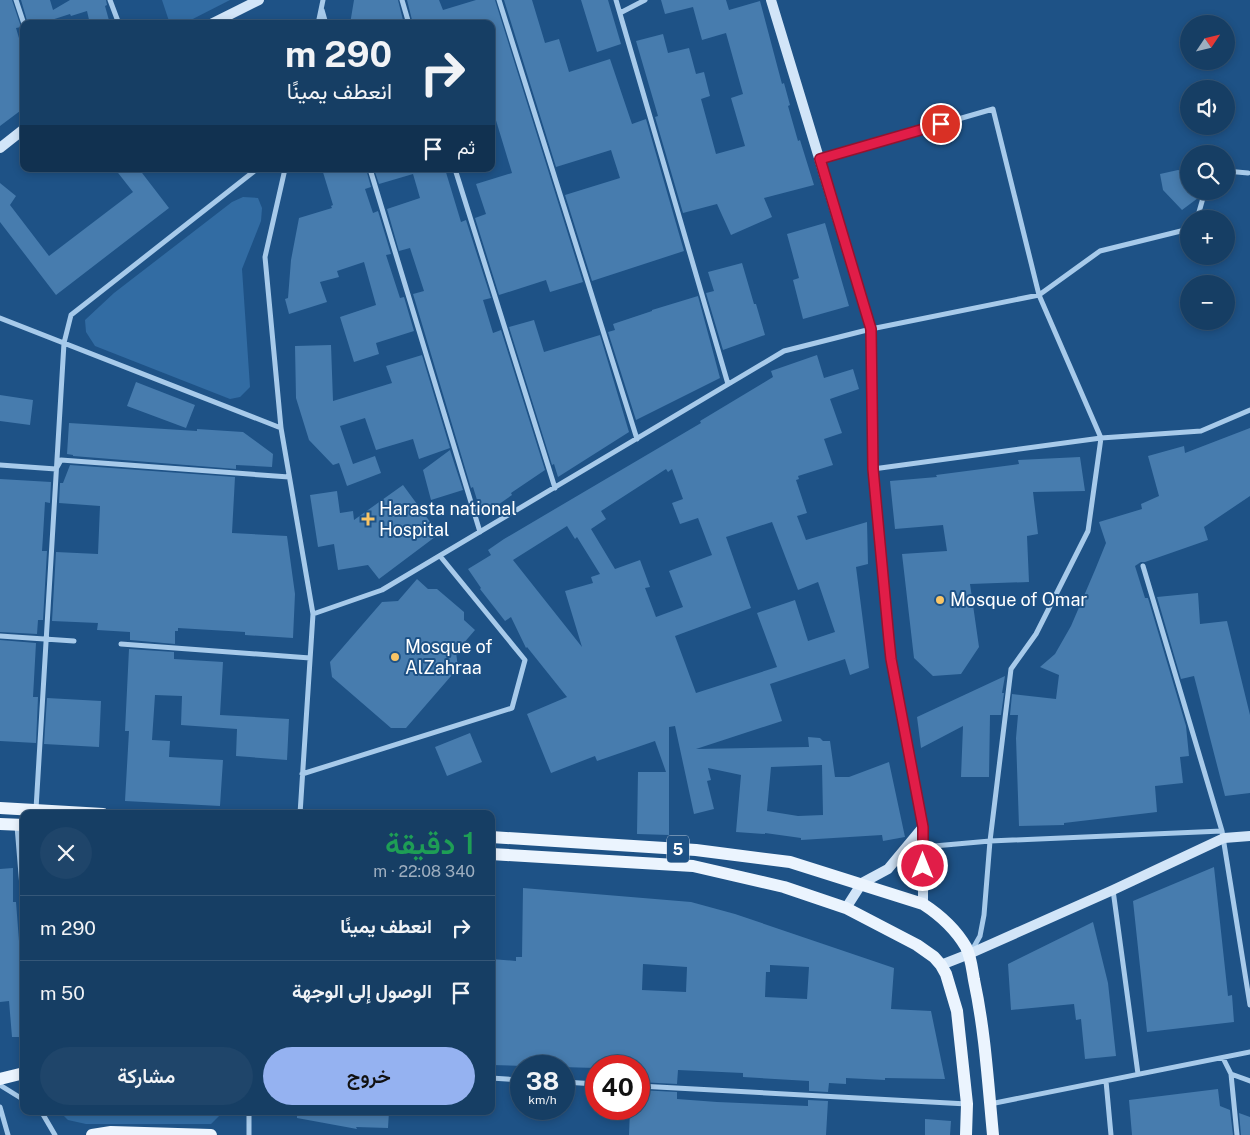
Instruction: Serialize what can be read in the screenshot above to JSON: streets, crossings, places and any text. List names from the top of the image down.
{
  "streets": {
    "main road": ["5"]
  },
  "places": {
    "health": ["Harasta national Hospital"],
    "other": ["Mosque of Omar", "Mosque of AlZahraa"]
  },
  "north": "top right",
  "page": {
    "map_buttons": ["+", "−"],
    "turn": ["290 m", "انعطف يمينًا"],
    "then": "ثم",
    "heading": ["1 دقيقة", "340 m · 22:08"],
    "list": [
      {
        "name": "انعطف يمينًا",
        "value": "290 m"
      },
      {
        "name": "الوصول إلى الوجهة",
        "value": "50 m"
      }
    ],
    "buttons": ["خروج", "مشاركة"],
    "speed": "38 km/h",
    "limit": "40"
  }
}
